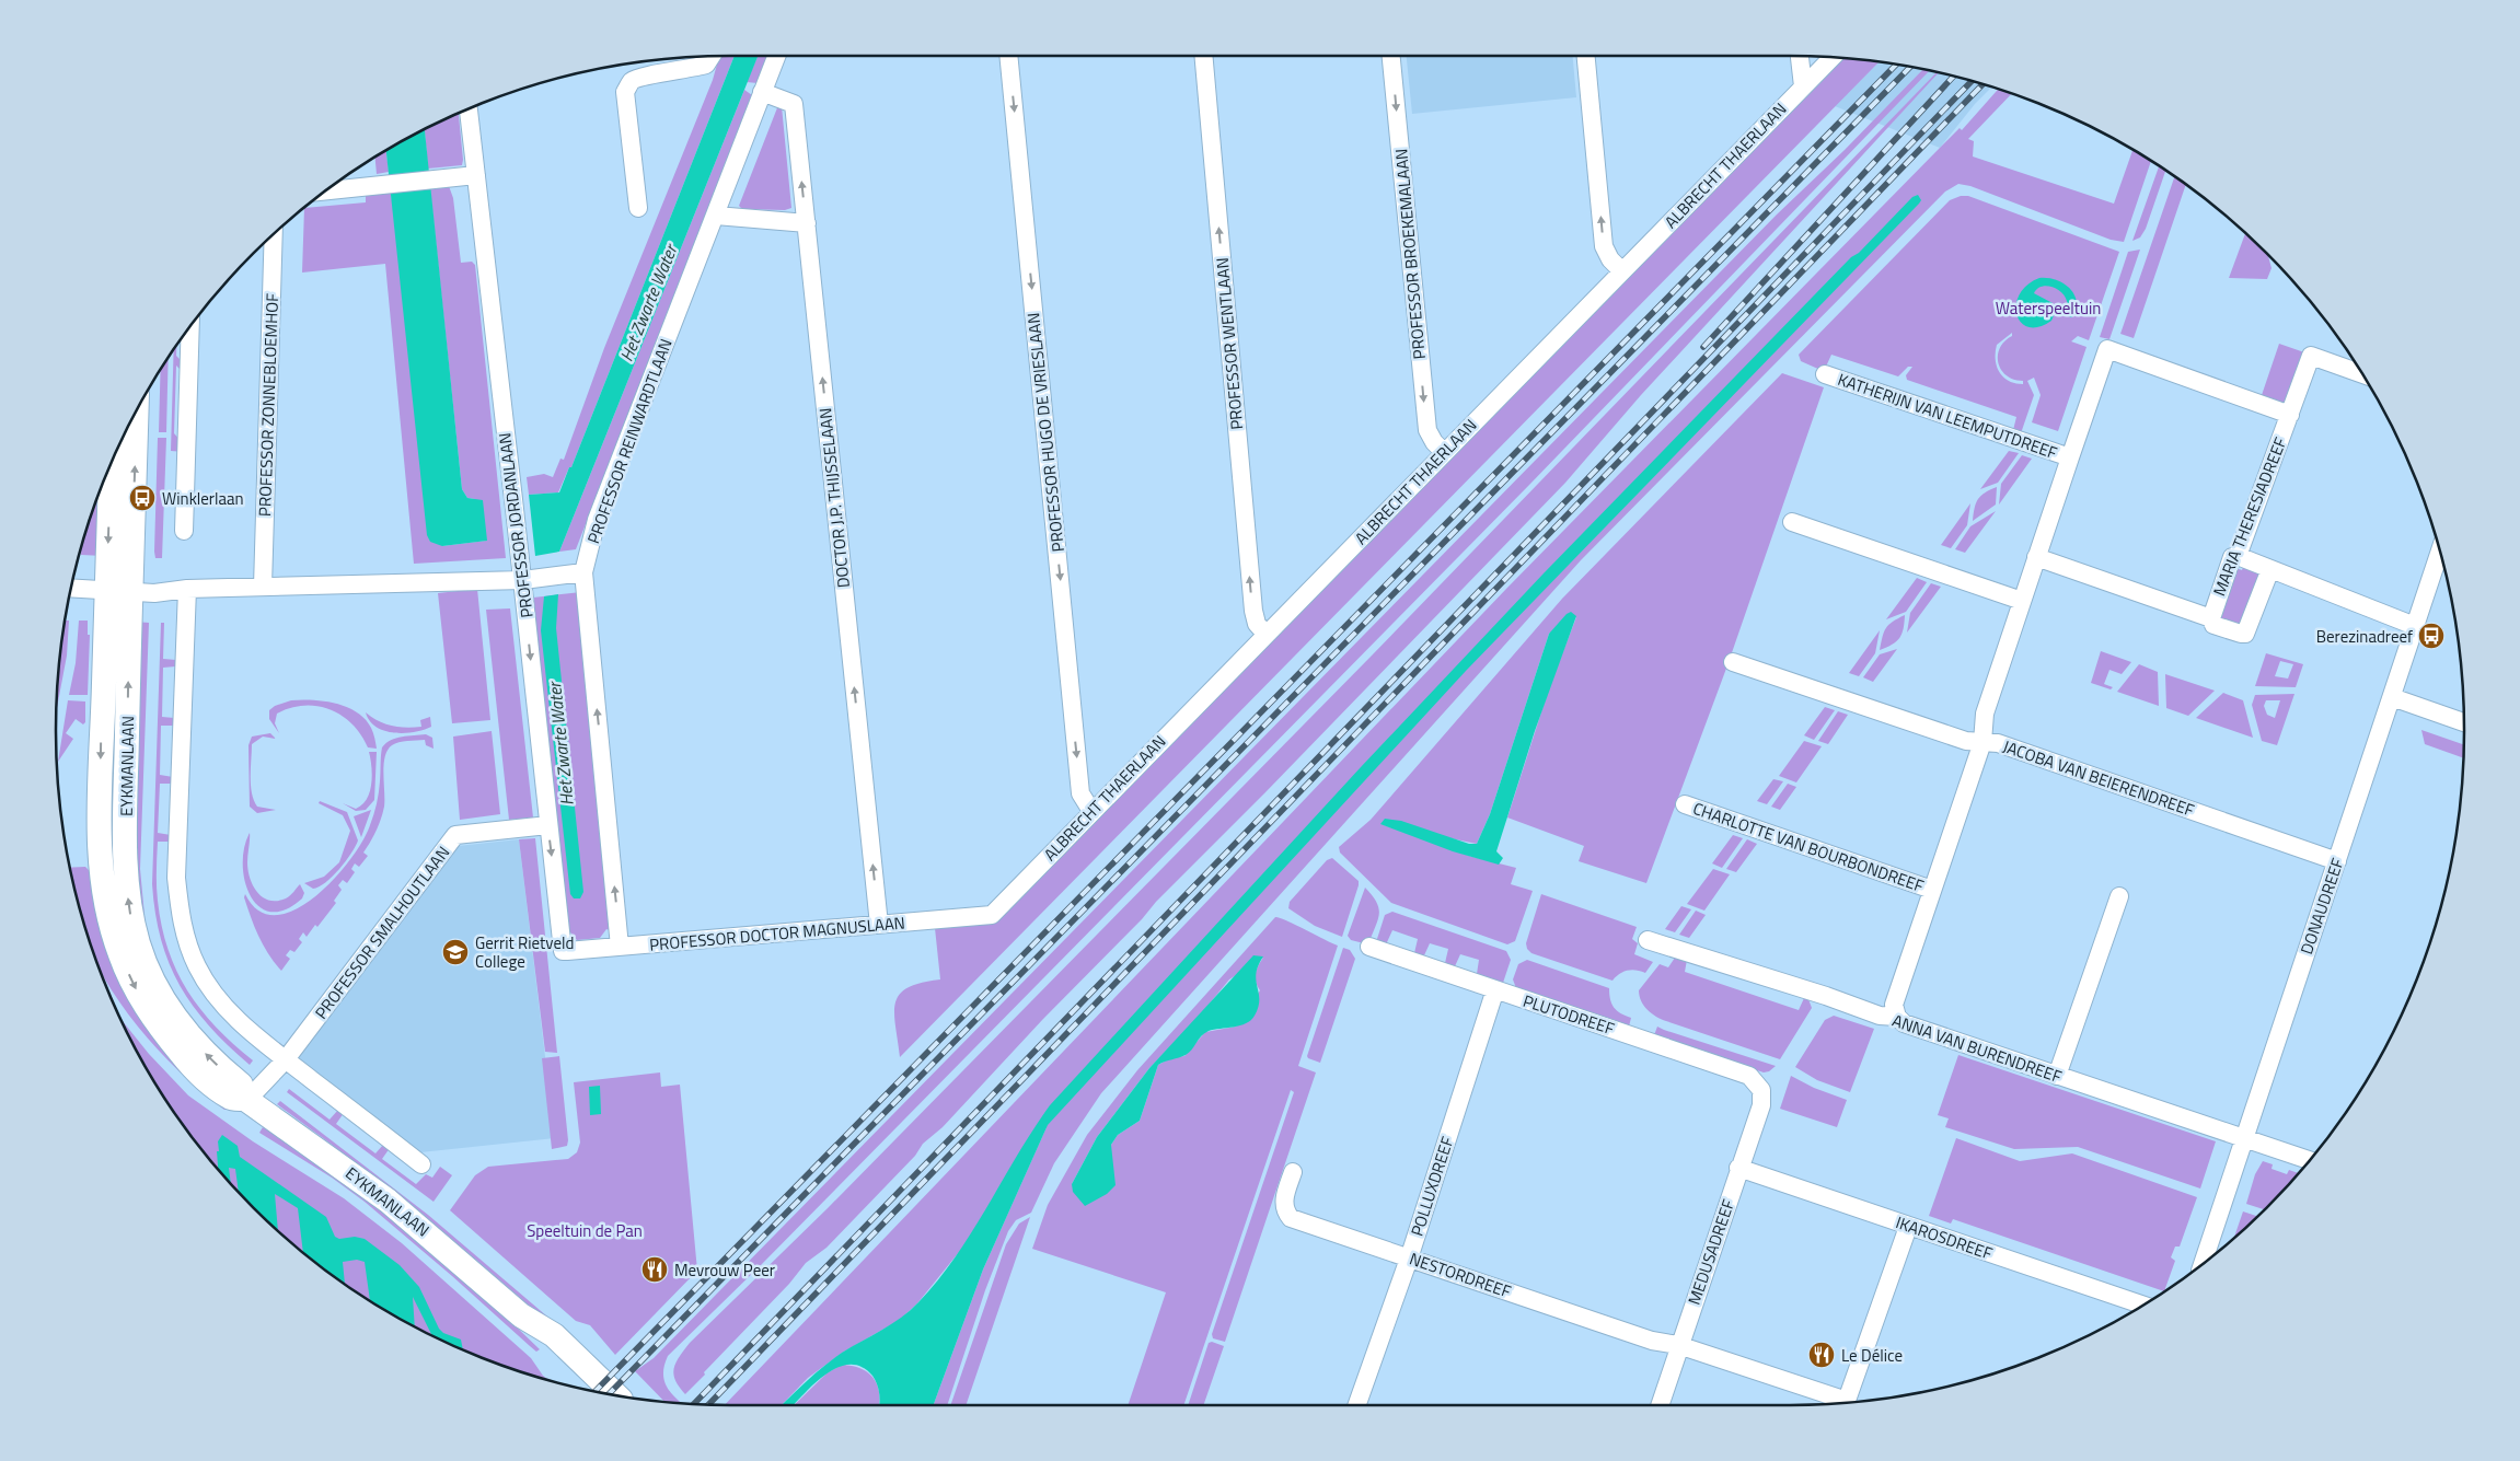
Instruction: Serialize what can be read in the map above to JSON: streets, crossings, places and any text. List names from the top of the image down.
{
  "streets": {
    "main road": ["EYKMANLAAN"],
    "street": [
      "ALBRECHT THAERLAAN",
      "PROFESSOR BROEKEMALAAN",
      "PROFESSOR WENTLAAN",
      "PROFESSOR ZONNEBLOEMHOF",
      "KATHERIJN VAN LEEMPUTDREEF",
      "PROFESSOR HUGO DE VRIESLAAN",
      "PROFESSOR REINWARDTLAAN",
      "DOCTOR J.P. THIJSSELAAN",
      "MARIA THERESIADREEF",
      "PROFESSOR JORDANLAAN",
      "JACOBA VAN BEIERENDREEF",
      "CHARLOTTE VAN BOURBONDREEF",
      "DONAUDREEF",
      "PROFESSOR SMALHOUTLAAN",
      "PROFESSOR DOCTOR MAGNUSLAAN",
      "PLUTODREEF",
      "ANNA VAN BURENDREEF",
      "POLLUXDREEF",
      "IKAROSDREEF",
      "MEDUSADREEF",
      "NESTORDREEF"
    ]
  },
  "crossings": [
    ["ALBRECHT THAERLAAN", "PROFESSOR BROEKEMALAAN"],
    ["ALBRECHT THAERLAAN", "PROFESSOR WENTLAAN"],
    ["ALBRECHT THAERLAAN", "PROFESSOR HUGO DE VRIESLAAN"],
    ["ALBRECHT THAERLAAN", "PROFESSOR DOCTOR MAGNUSLAAN"],
    ["KATHERIJN VAN LEEMPUTDREEF", "MARIA THERESIADREEF"],
    ["KATHERIJN VAN LEEMPUTDREEF", "JACOBA VAN BEIERENDREEF"],
    ["KATHERIJN VAN LEEMPUTDREEF", "CHARLOTTE VAN BOURBONDREEF"],
    ["PROFESSOR REINWARDTLAAN", "DOCTOR J.P. THIJSSELAAN"],
    ["PROFESSOR REINWARDTLAAN", "PROFESSOR DOCTOR MAGNUSLAAN"],
    ["DOCTOR J.P. THIJSSELAAN", "PROFESSOR DOCTOR MAGNUSLAAN"],
    ["PROFESSOR JORDANLAAN", "PROFESSOR SMALHOUTLAAN"],
    ["PROFESSOR JORDANLAAN", "PROFESSOR DOCTOR MAGNUSLAAN"],
    ["EYKMANLAAN", "PROFESSOR SMALHOUTLAAN"],
    ["JACOBA VAN BEIERENDREEF", "CHARLOTTE VAN BOURBONDREEF"],
    ["JACOBA VAN BEIERENDREEF", "DONAUDREEF"],
    ["CHARLOTTE VAN BOURBONDREEF", "ANNA VAN BURENDREEF"],
    ["DONAUDREEF", "ANNA VAN BURENDREEF"],
    ["PLUTODREEF", "POLLUXDREEF"],
    ["PLUTODREEF", "MEDUSADREEF"],
    ["POLLUXDREEF", "NESTORDREEF"],
    ["IKAROSDREEF", "MEDUSADREEF"],
    ["MEDUSADREEF", "NESTORDREEF"]
  ],
  "one_way": [
    "PROFESSOR BROEKEMALAAN",
    "PROFESSOR WENTLAAN",
    "PROFESSOR HUGO DE VRIESLAAN",
    "PROFESSOR REINWARDTLAAN",
    "DOCTOR J.P. THIJSSELAAN",
    "PROFESSOR JORDANLAAN"
  ],
  "water": ["Het Zwarte Water"],
  "parks": ["Waterspeeltuin", "Speeltuin de Pan"],
  "places": {
    "bus stop": ["Winklerlaan", "Berezinadreef"],
    "school or university": ["Gerrit Rietveld College"],
    "restaurant": ["Mevrouw Peer", "Le Délice"]
  }
}
